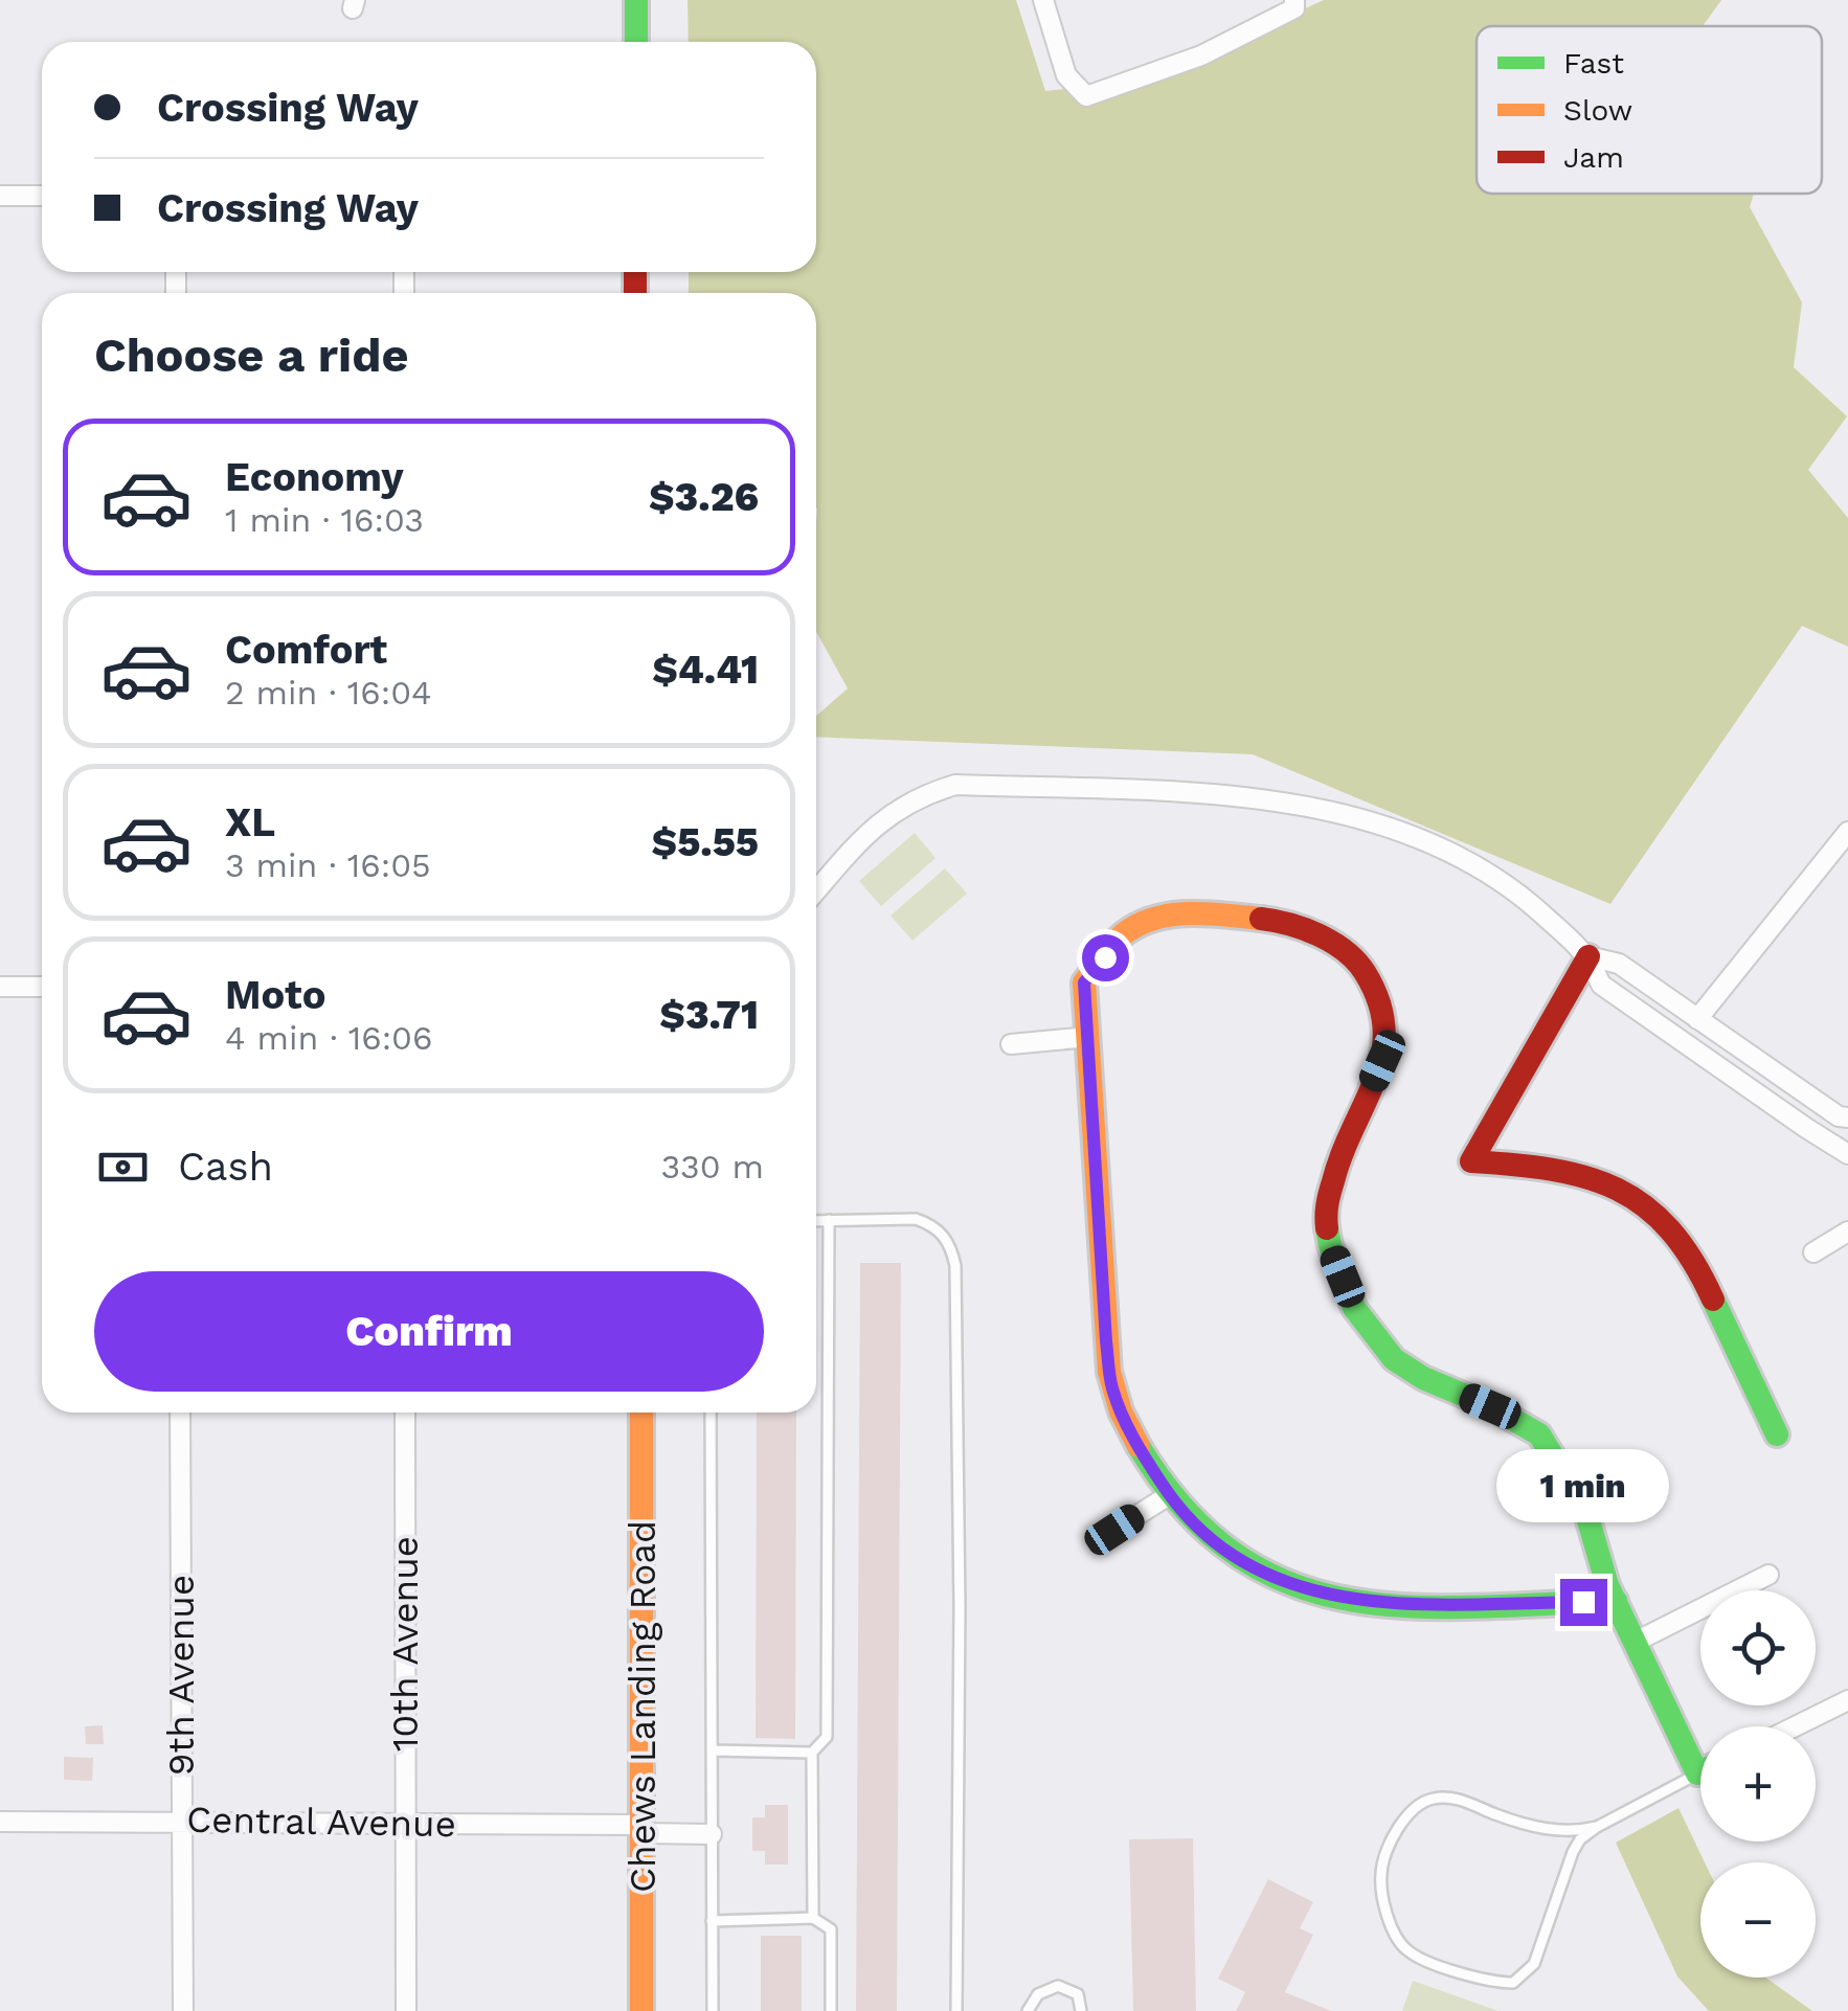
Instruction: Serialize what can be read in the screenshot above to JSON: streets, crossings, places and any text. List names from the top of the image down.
{
  "streets": {
    "street": [
      "10th Avenue",
      "9th Avenue",
      "Chews Landing Road",
      "Central Avenue"
    ]
  },
  "crossings": [
    ["10th Avenue", "Central Avenue"],
    ["9th Avenue", "Central Avenue"],
    ["Chews Landing Road", "Central Avenue"]
  ],
  "legend": ["Fast", "Slow", "Jam"],
  "page": {
    "banner": ["Crossing Way", "Crossing Way"],
    "heading": "Choose a ride",
    "list": [
      {
        "name": "Economy",
        "note": "1 min · 16:03",
        "value": "$3.26"
      },
      {
        "name": "Comfort",
        "note": "2 min · 16:04",
        "value": "$4.41"
      },
      {
        "name": "XL",
        "note": "3 min · 16:05",
        "value": "$5.55"
      },
      {
        "name": "Moto",
        "note": "4 min · 16:06",
        "value": "$3.71"
      }
    ],
    "pay": ["Cash", "330 m"],
    "buttons": "Confirm",
    "bubble": "1 min",
    "map_buttons": ["+", "−"]
  }
}
